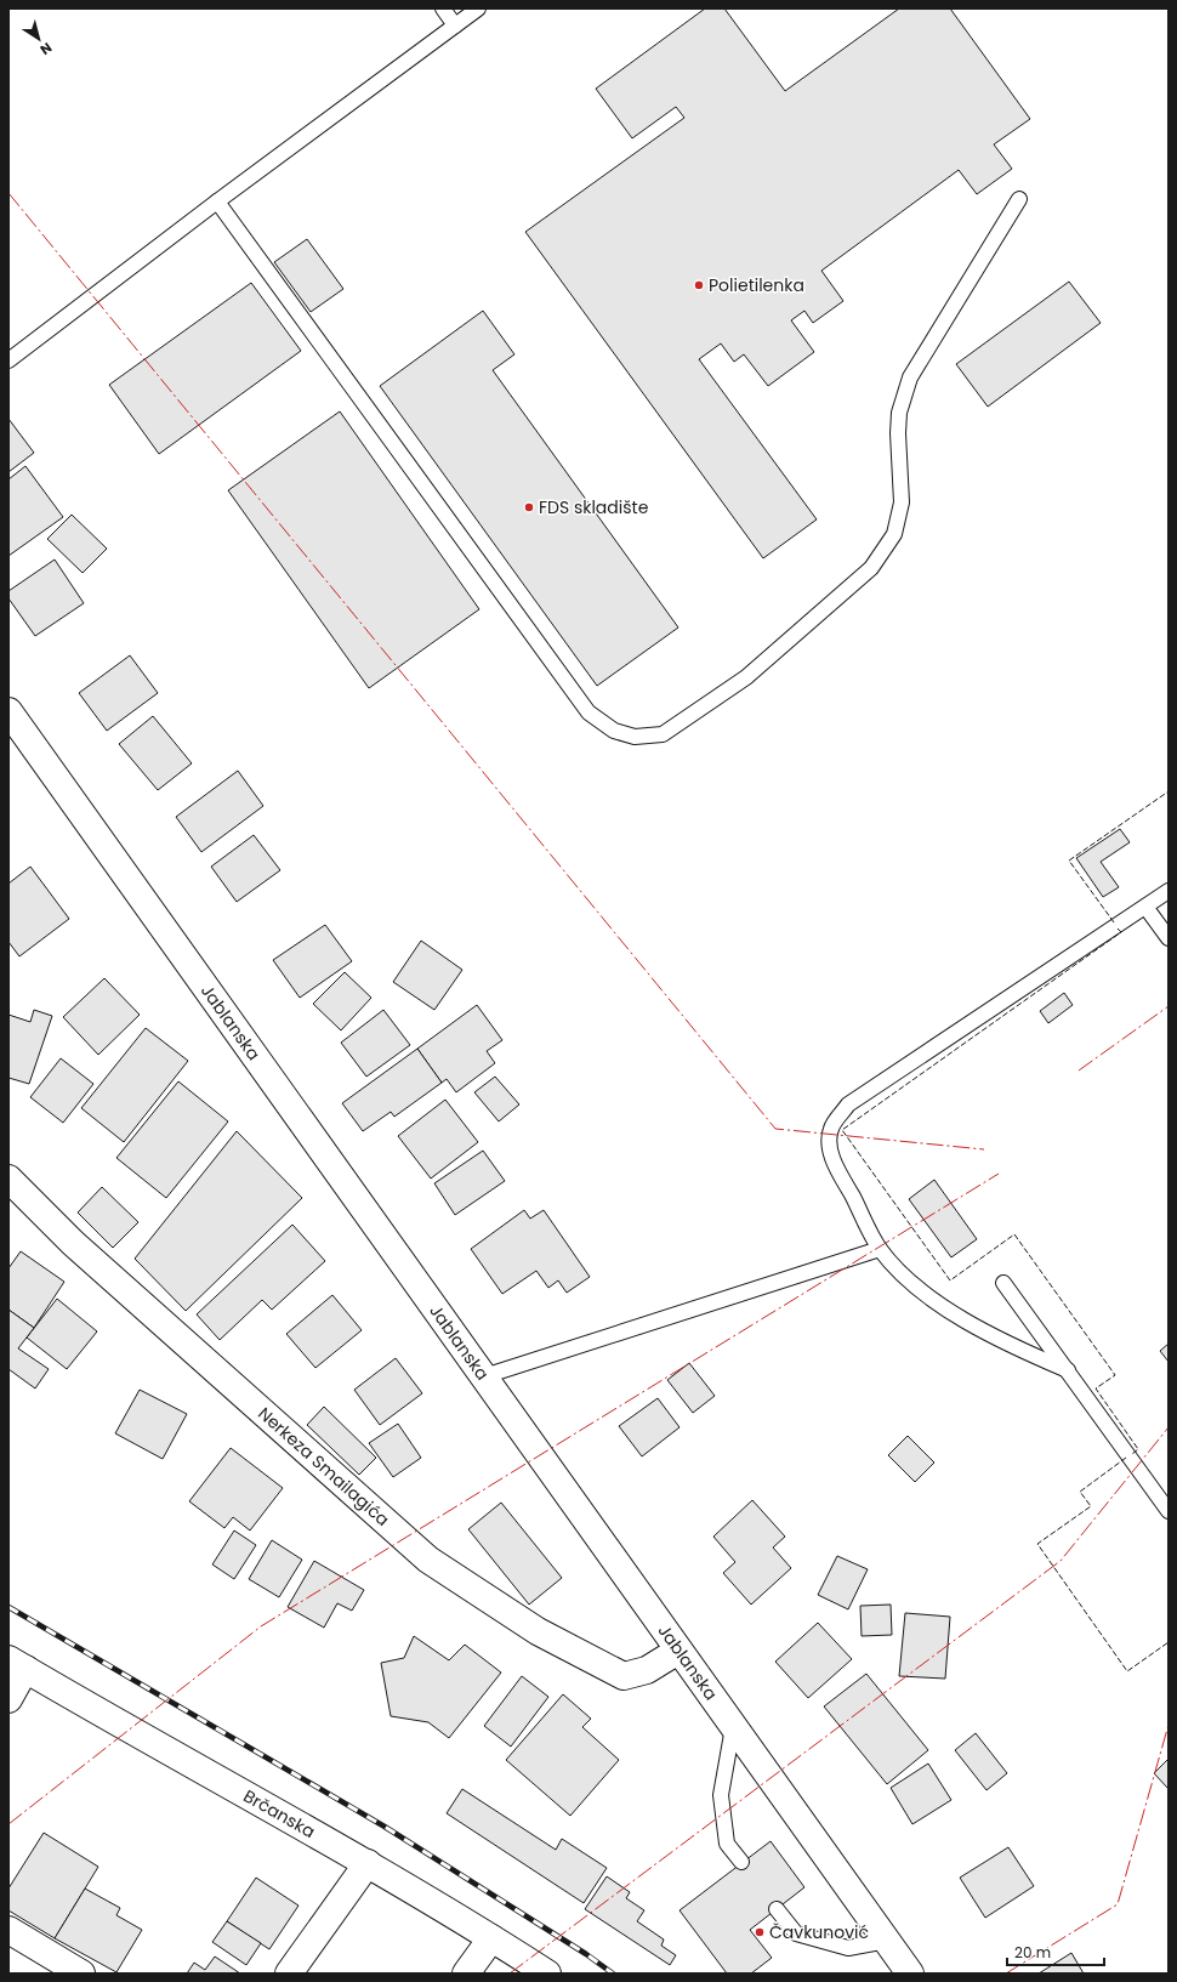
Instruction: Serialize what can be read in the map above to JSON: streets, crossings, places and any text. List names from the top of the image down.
{
  "streets": {
    "street": ["Jablanska", "Nerkeza Smailagića", "Brčanska"]
  },
  "crossings": [
    ["Jablanska", "Nerkeza Smailagića"]
  ],
  "places": ["Polietilenka", "FDS skladište", "Čavkunović"],
  "scale_bar": "20 m",
  "north": "bottom right"
}
